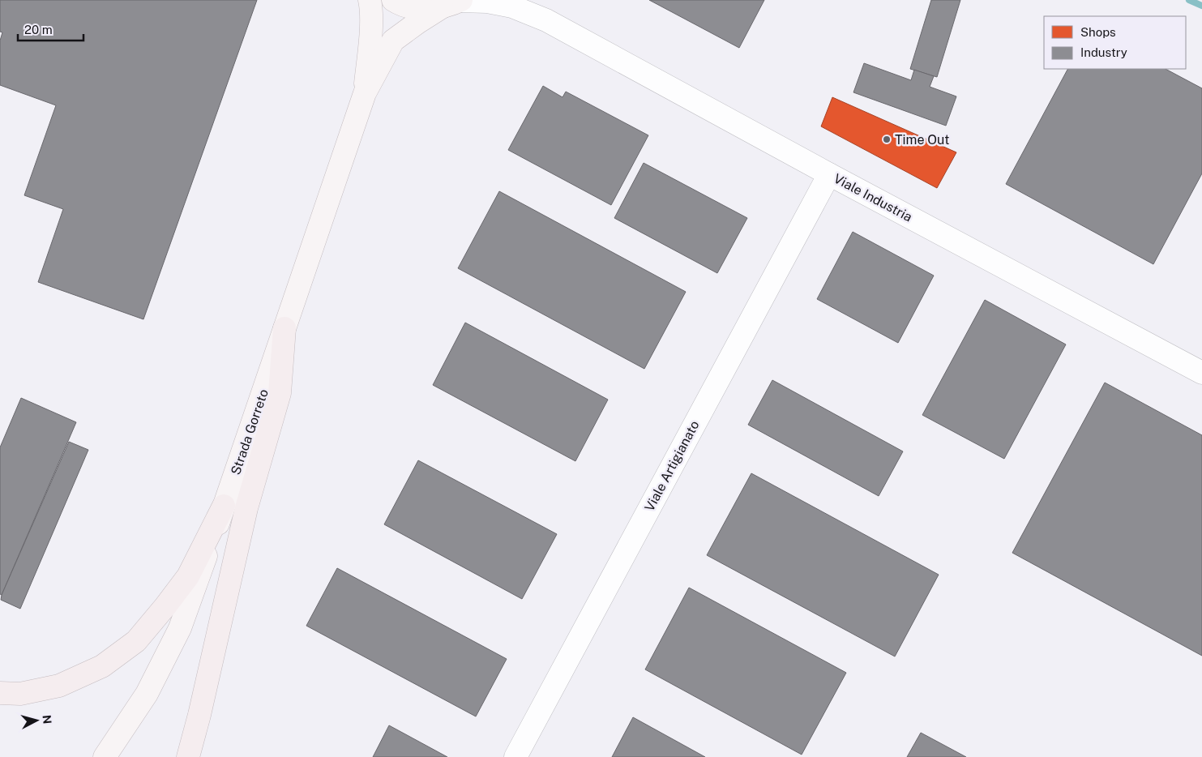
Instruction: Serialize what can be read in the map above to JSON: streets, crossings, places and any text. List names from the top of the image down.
{
  "streets": {
    "main road": ["Strada Gorreto"],
    "street": ["Viale Industria", "Viale Artigianato"]
  },
  "crossings": [
    ["Viale Industria", "Strada Gorreto"],
    ["Viale Industria", "Viale Artigianato"]
  ],
  "places": ["Time Out"],
  "legend": ["Shops", "Industry"],
  "scale_bar": "20 m",
  "north": "right"
}
